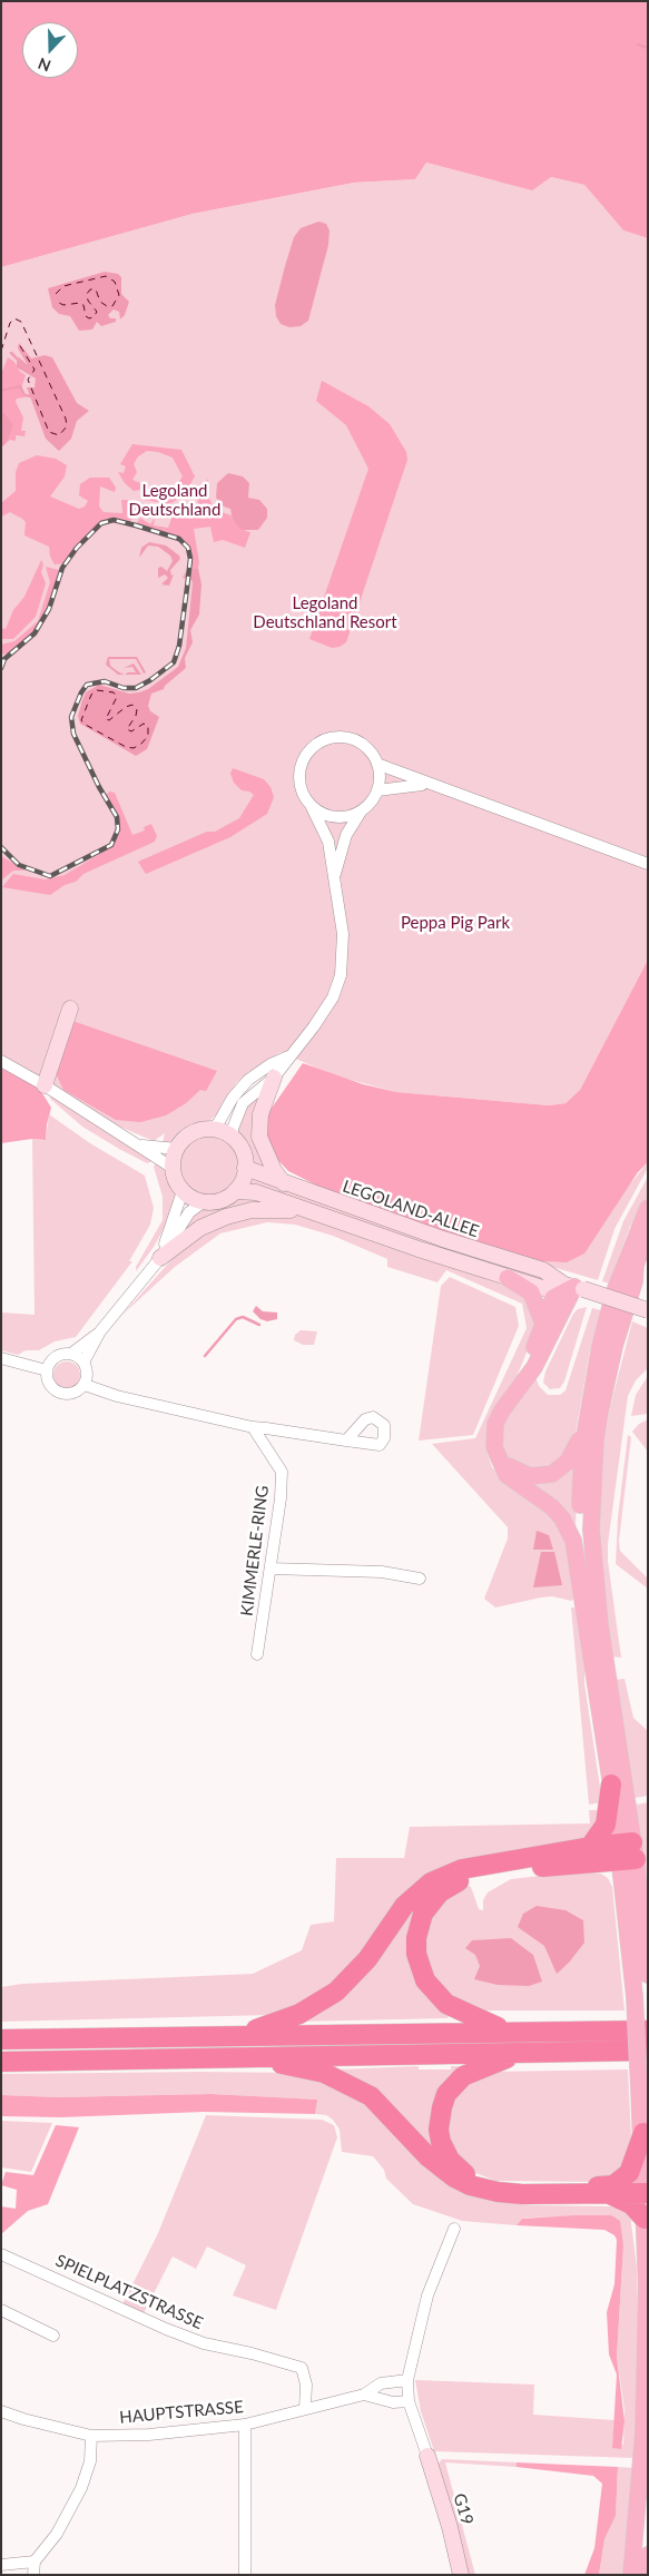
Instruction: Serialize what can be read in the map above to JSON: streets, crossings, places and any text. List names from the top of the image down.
{
  "streets": {
    "street": [
      "LEGOLAND-ALLEE",
      "KIMMERLE-RING",
      "SPIELPLATZSTRASSE",
      "HAUPTSTRASSE",
      "G19"
    ]
  },
  "crossings": [
    ["SPIELPLATZSTRASSE", "HAUPTSTRASSE"]
  ],
  "parks": ["Legoland Deutschland", "Legoland Deutschland Resort", "Peppa Pig Park"],
  "north": "bottom"
}
